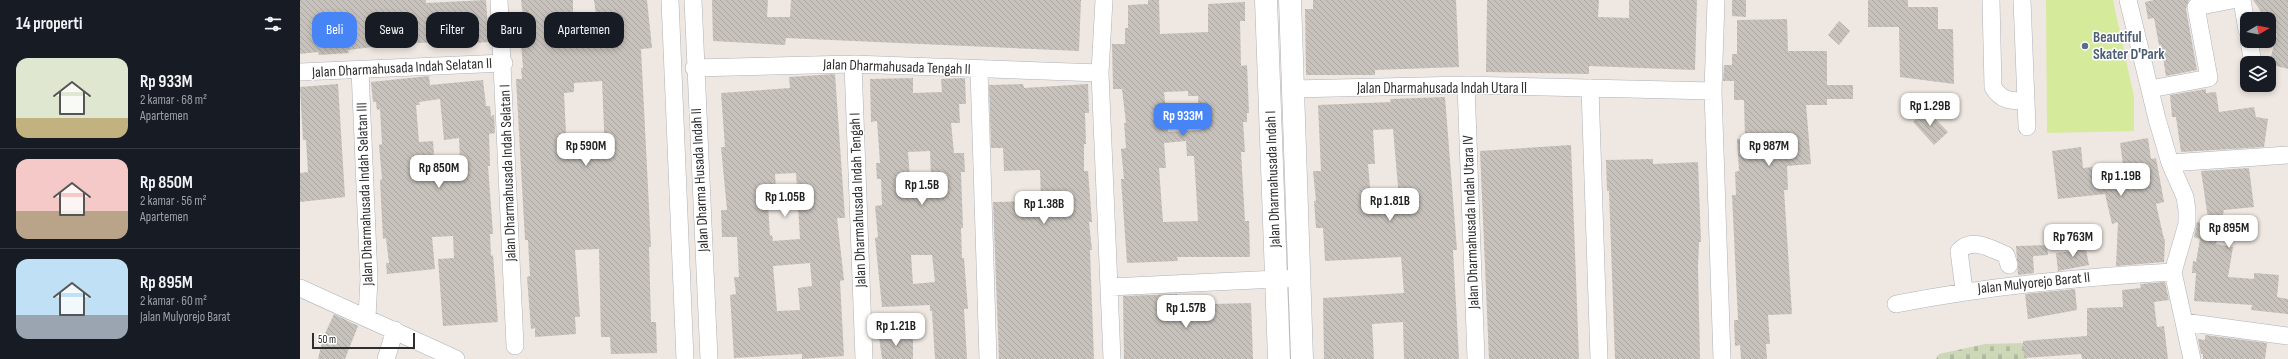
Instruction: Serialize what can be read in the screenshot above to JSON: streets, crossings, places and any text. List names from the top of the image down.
{
  "streets": {
    "main road": ["Jalan Dharmahusada Indah I"],
    "street": [
      "Jalan Dharmahusada Tengah II",
      "Jalan Dharmahusada Indah Selatan II",
      "Jalan Dharmahusada Indah Utara II",
      "Jalan Dharmahusada Indah Selatan I",
      "Jalan Dharma Husada Indah II",
      "Jalan Dharmahusada Indah Selatan III",
      "Jalan Dharmahusada Indah Tengah I",
      "Jalan Dharmahusada Indah Utara IV",
      "Jalan Mulyorejo Barat II"
    ]
  },
  "crossings": [
    ["Jalan Dharmahusada Tengah II", "Jalan Dharma Husada Indah II"],
    ["Jalan Dharmahusada Tengah II", "Jalan Dharmahusada Indah Tengah I"],
    ["Jalan Dharmahusada Indah Selatan II", "Jalan Dharmahusada Indah Selatan I"],
    ["Jalan Dharmahusada Indah Selatan II", "Jalan Dharmahusada Indah Selatan III"],
    ["Jalan Dharmahusada Indah Utara II", "Jalan Dharmahusada Indah I"],
    ["Jalan Dharmahusada Indah Utara II", "Jalan Dharmahusada Indah Utara IV"]
  ],
  "places": ["Beautiful Skater D'Park"],
  "scale_bar": "50 m",
  "north": "right",
  "page": {
    "heading": "14 properti",
    "chip": [
      "Beli",
      "Sewa",
      "Filter",
      "Baru",
      "Apartemen"
    ],
    "list": [
      {
        "name": "Rp 933M",
        "note": "2 kamar · 68 m² · Apartemen"
      },
      {
        "name": "Rp 850M",
        "note": "2 kamar · 56 m² · Apartemen"
      },
      {
        "name": "Rp 895M",
        "note": "2 kamar · 60 m² · Jalan Mulyorejo Barat"
      }
    ],
    "price": [
      "Rp 1.29B",
      "Rp 933M",
      "Rp 590M",
      "Rp 987M",
      "Rp 850M",
      "Rp 1.19B",
      "Rp 1.5B",
      "Rp 1.05B",
      "Rp 1.81B",
      "Rp 1.38B",
      "Rp 895M",
      "Rp 763M",
      "Rp 1.57B",
      "Rp 1.21B"
    ],
    "scale": "50 m"
  }
}
